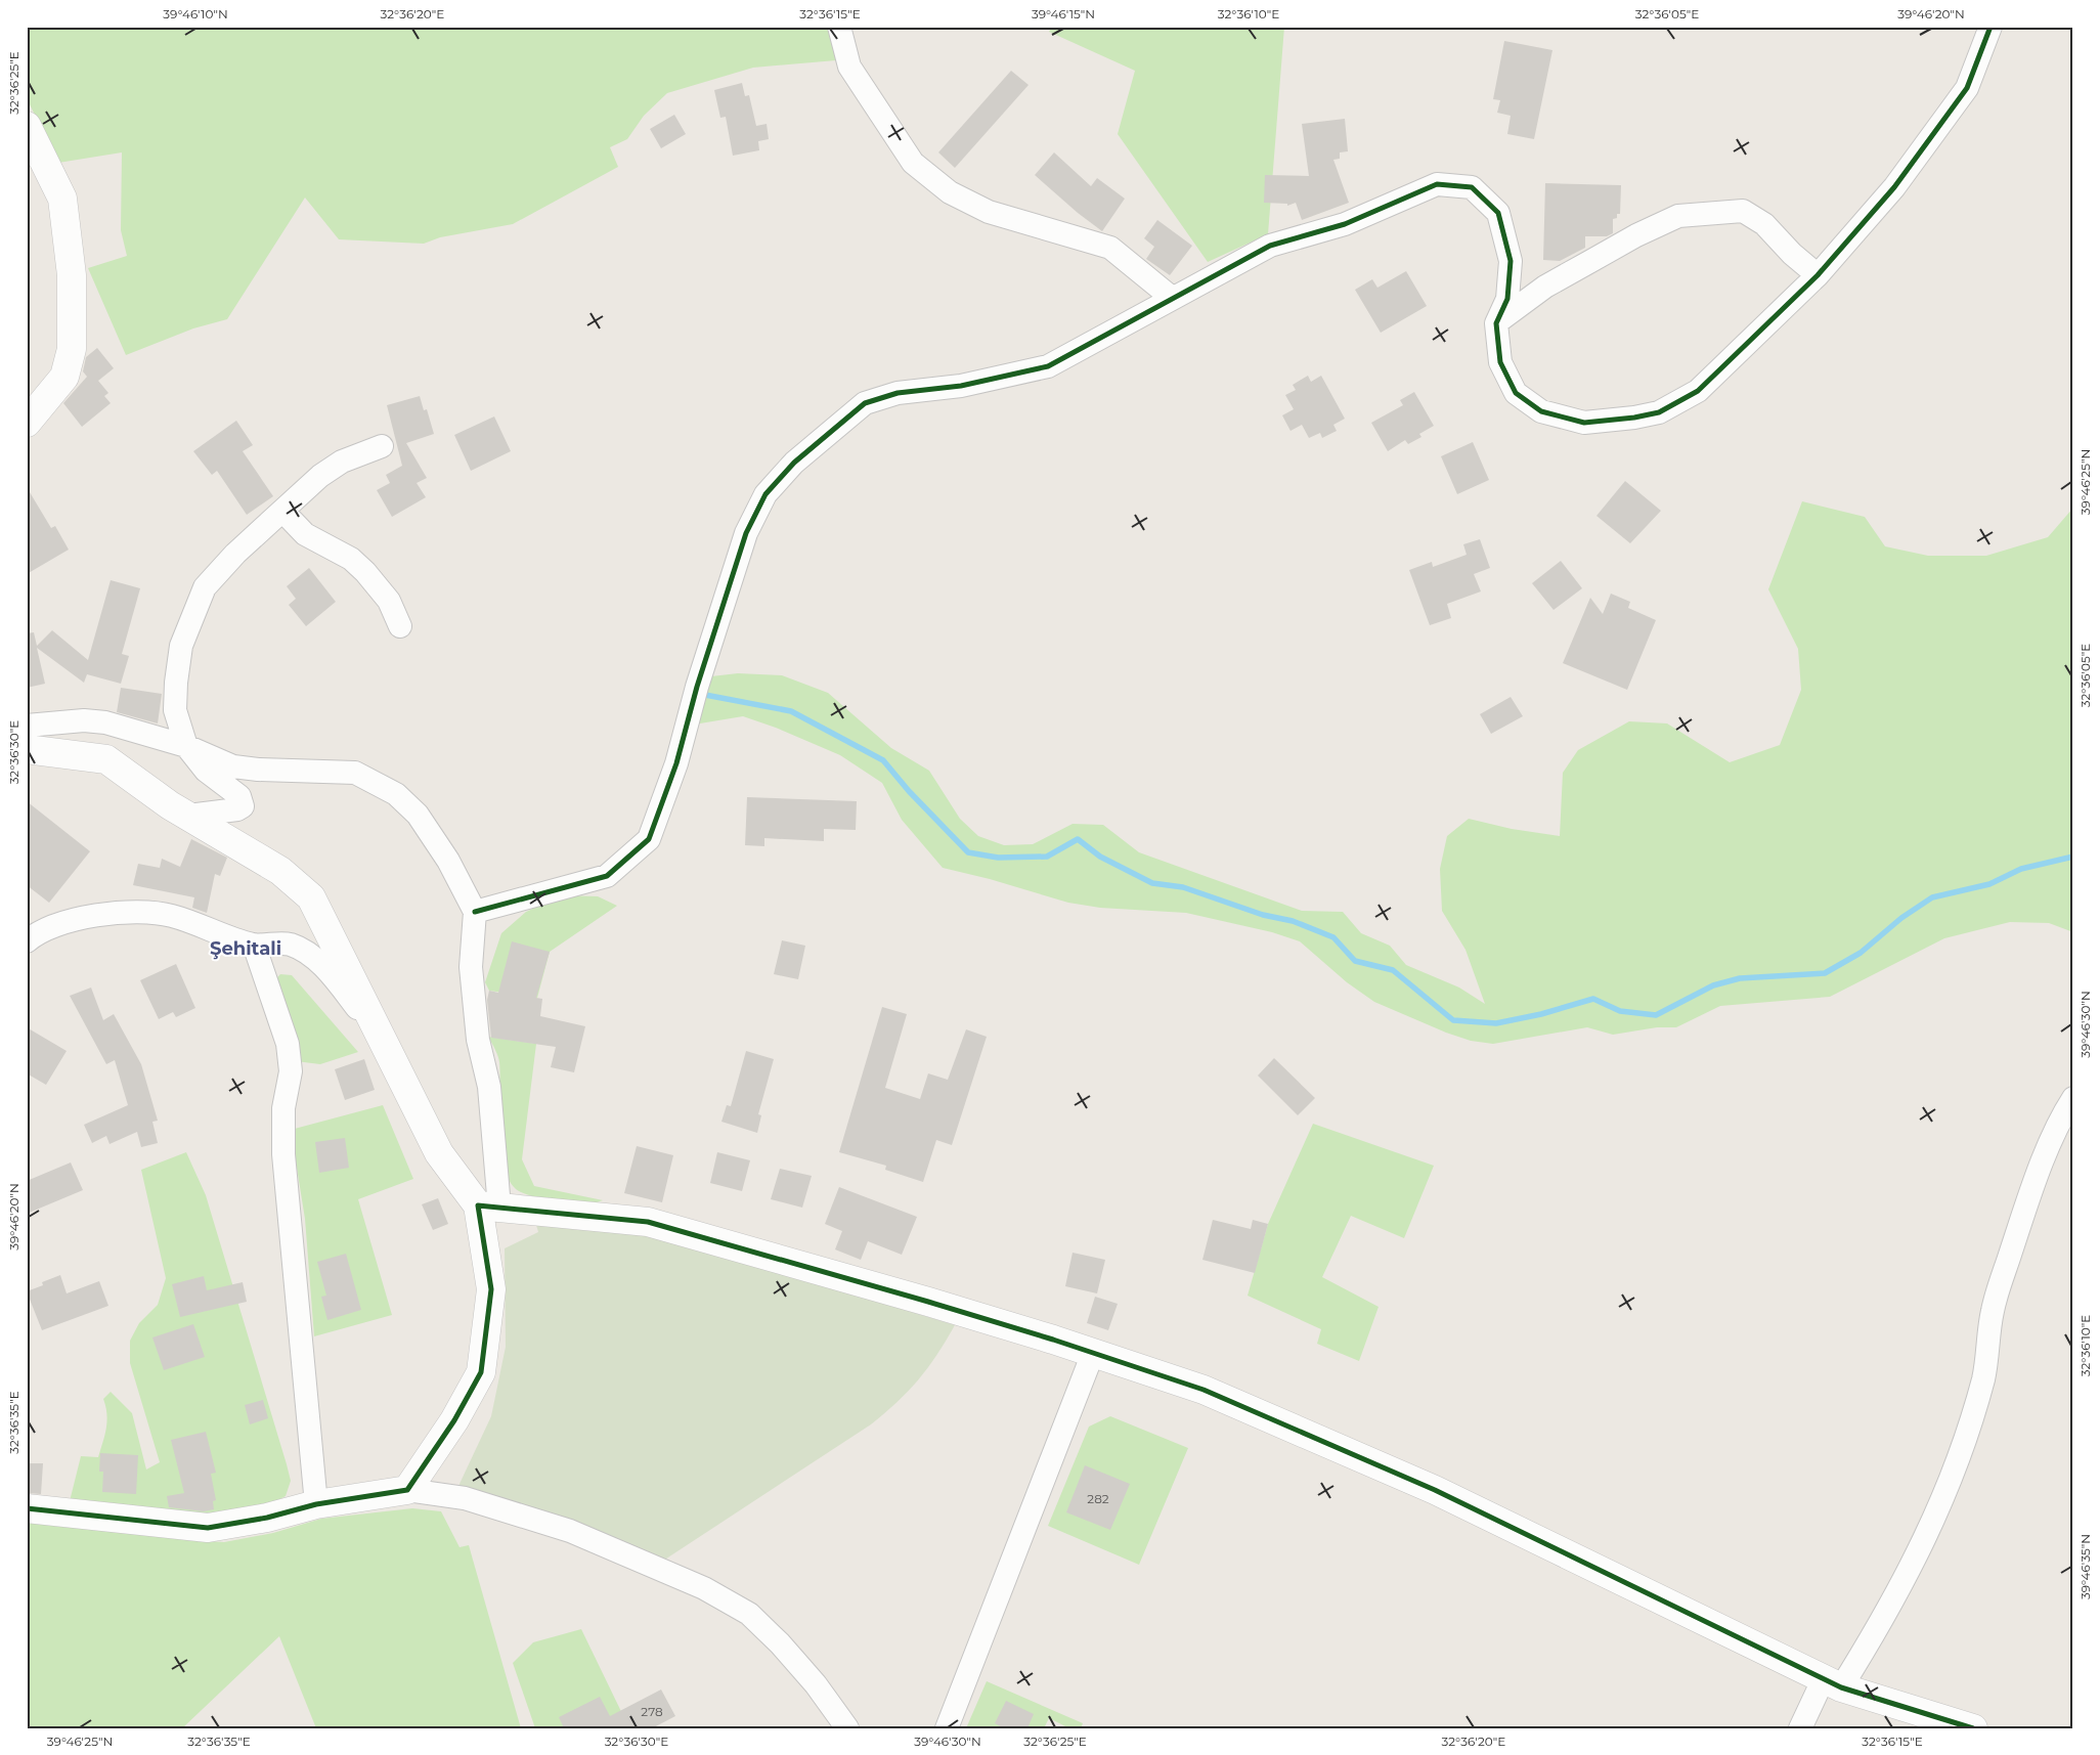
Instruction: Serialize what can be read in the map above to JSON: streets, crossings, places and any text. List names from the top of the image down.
{
  "districts": ["Şehitali"],
  "house_numbers": ["282", "278"],
  "coordinates": [
    "39°46'10\"N",
    "32°36'20\"E",
    "32°36'15\"E",
    "39°46'15\"N",
    "32°36'10\"E",
    "32°36'05\"E",
    "39°46'20\"N",
    "32°36'25\"E",
    "39°46'25\"N",
    "32°36'30\"E",
    "39°46'30\"N",
    "32°36'35\"E",
    "39°46'35\"N"
  ]
}
